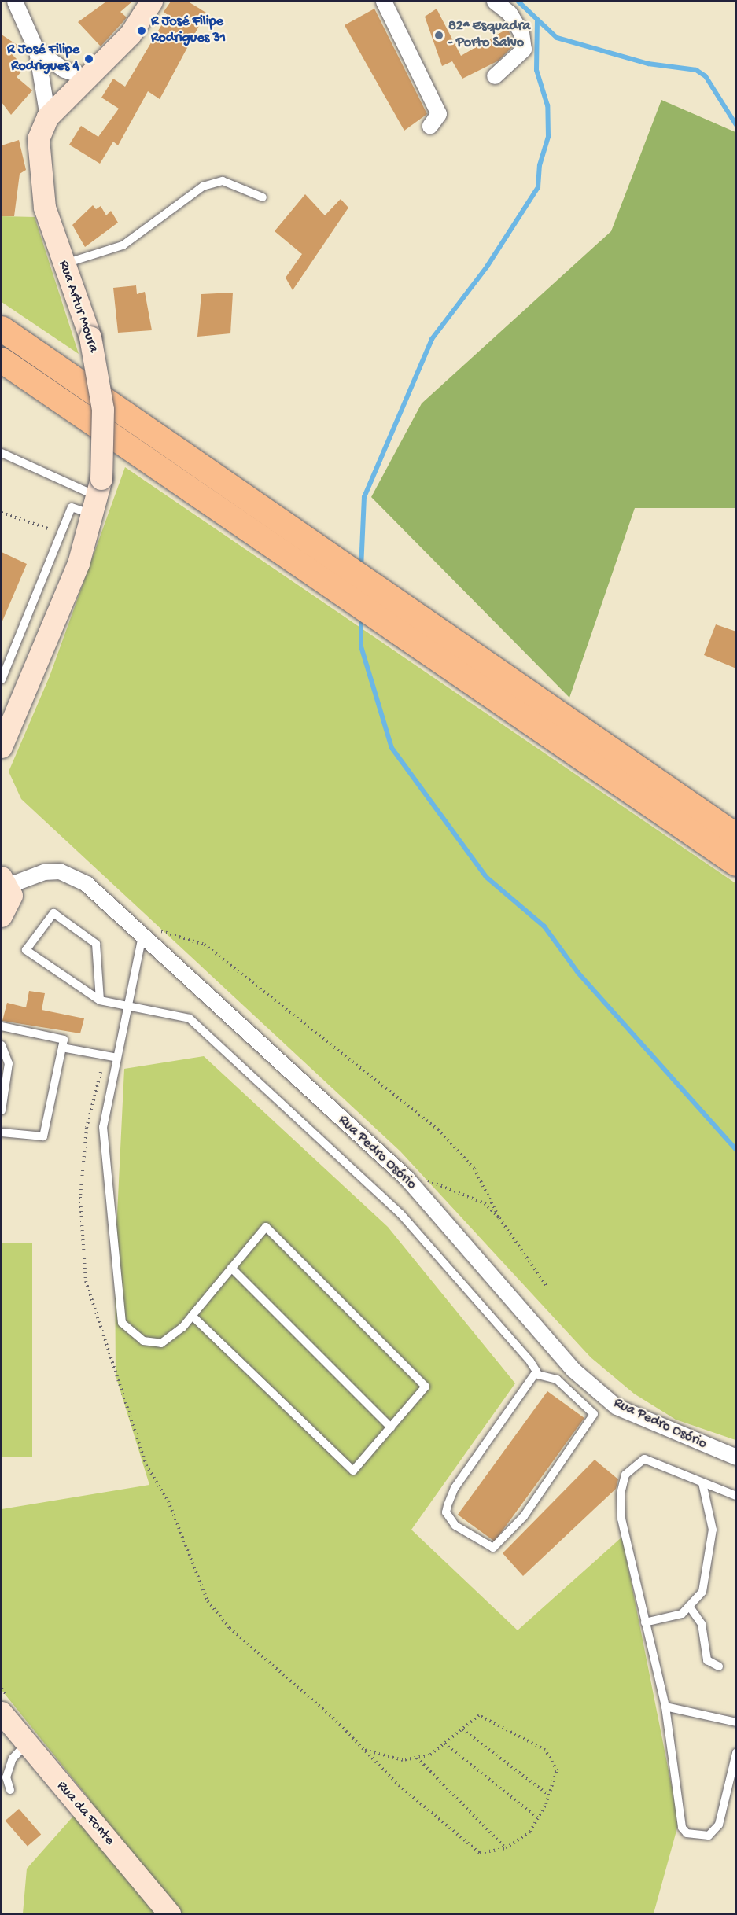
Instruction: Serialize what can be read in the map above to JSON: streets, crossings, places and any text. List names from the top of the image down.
{
  "streets": {
    "main road": ["Rua Artur Moura", "Rua da Fonte"],
    "street": ["Rua Pedro Osório"]
  },
  "places": ["R José Filipe Rodrigues 31", "82ª Esquadra - Porto Salvo", "R José Filipe Rodrigues 4"]
}
